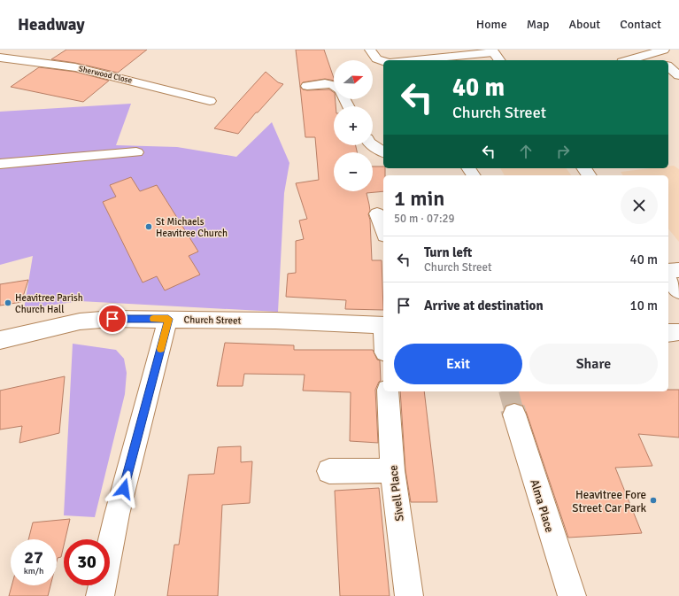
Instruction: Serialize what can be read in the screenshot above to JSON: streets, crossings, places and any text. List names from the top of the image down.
{
  "streets": {
    "street": [
      "Sherwood Close",
      "Church Street",
      "Sivell Place",
      "Alma Place"
    ]
  },
  "places": ["St Michaels Heavitree Church", "Heavitree Parish Church Hall", "Heavitree Fore Street Car Park"],
  "north": "right",
  "page": {
    "header": "Headway",
    "nav": [
      "Home",
      "Map",
      "About",
      "Contact"
    ],
    "map_buttons": ["+", "−"],
    "turn": ["40 m", "Church Street"],
    "heading": ["1 min", "50 m · 07:29"],
    "list": [
      {
        "name": "Turn left",
        "note": "Church Street",
        "value": "40 m"
      },
      {
        "name": "Arrive at destination",
        "value": "10 m"
      }
    ],
    "buttons": ["Exit", "Share"],
    "speed": "27 km/h",
    "limit": "30"
  }
}
